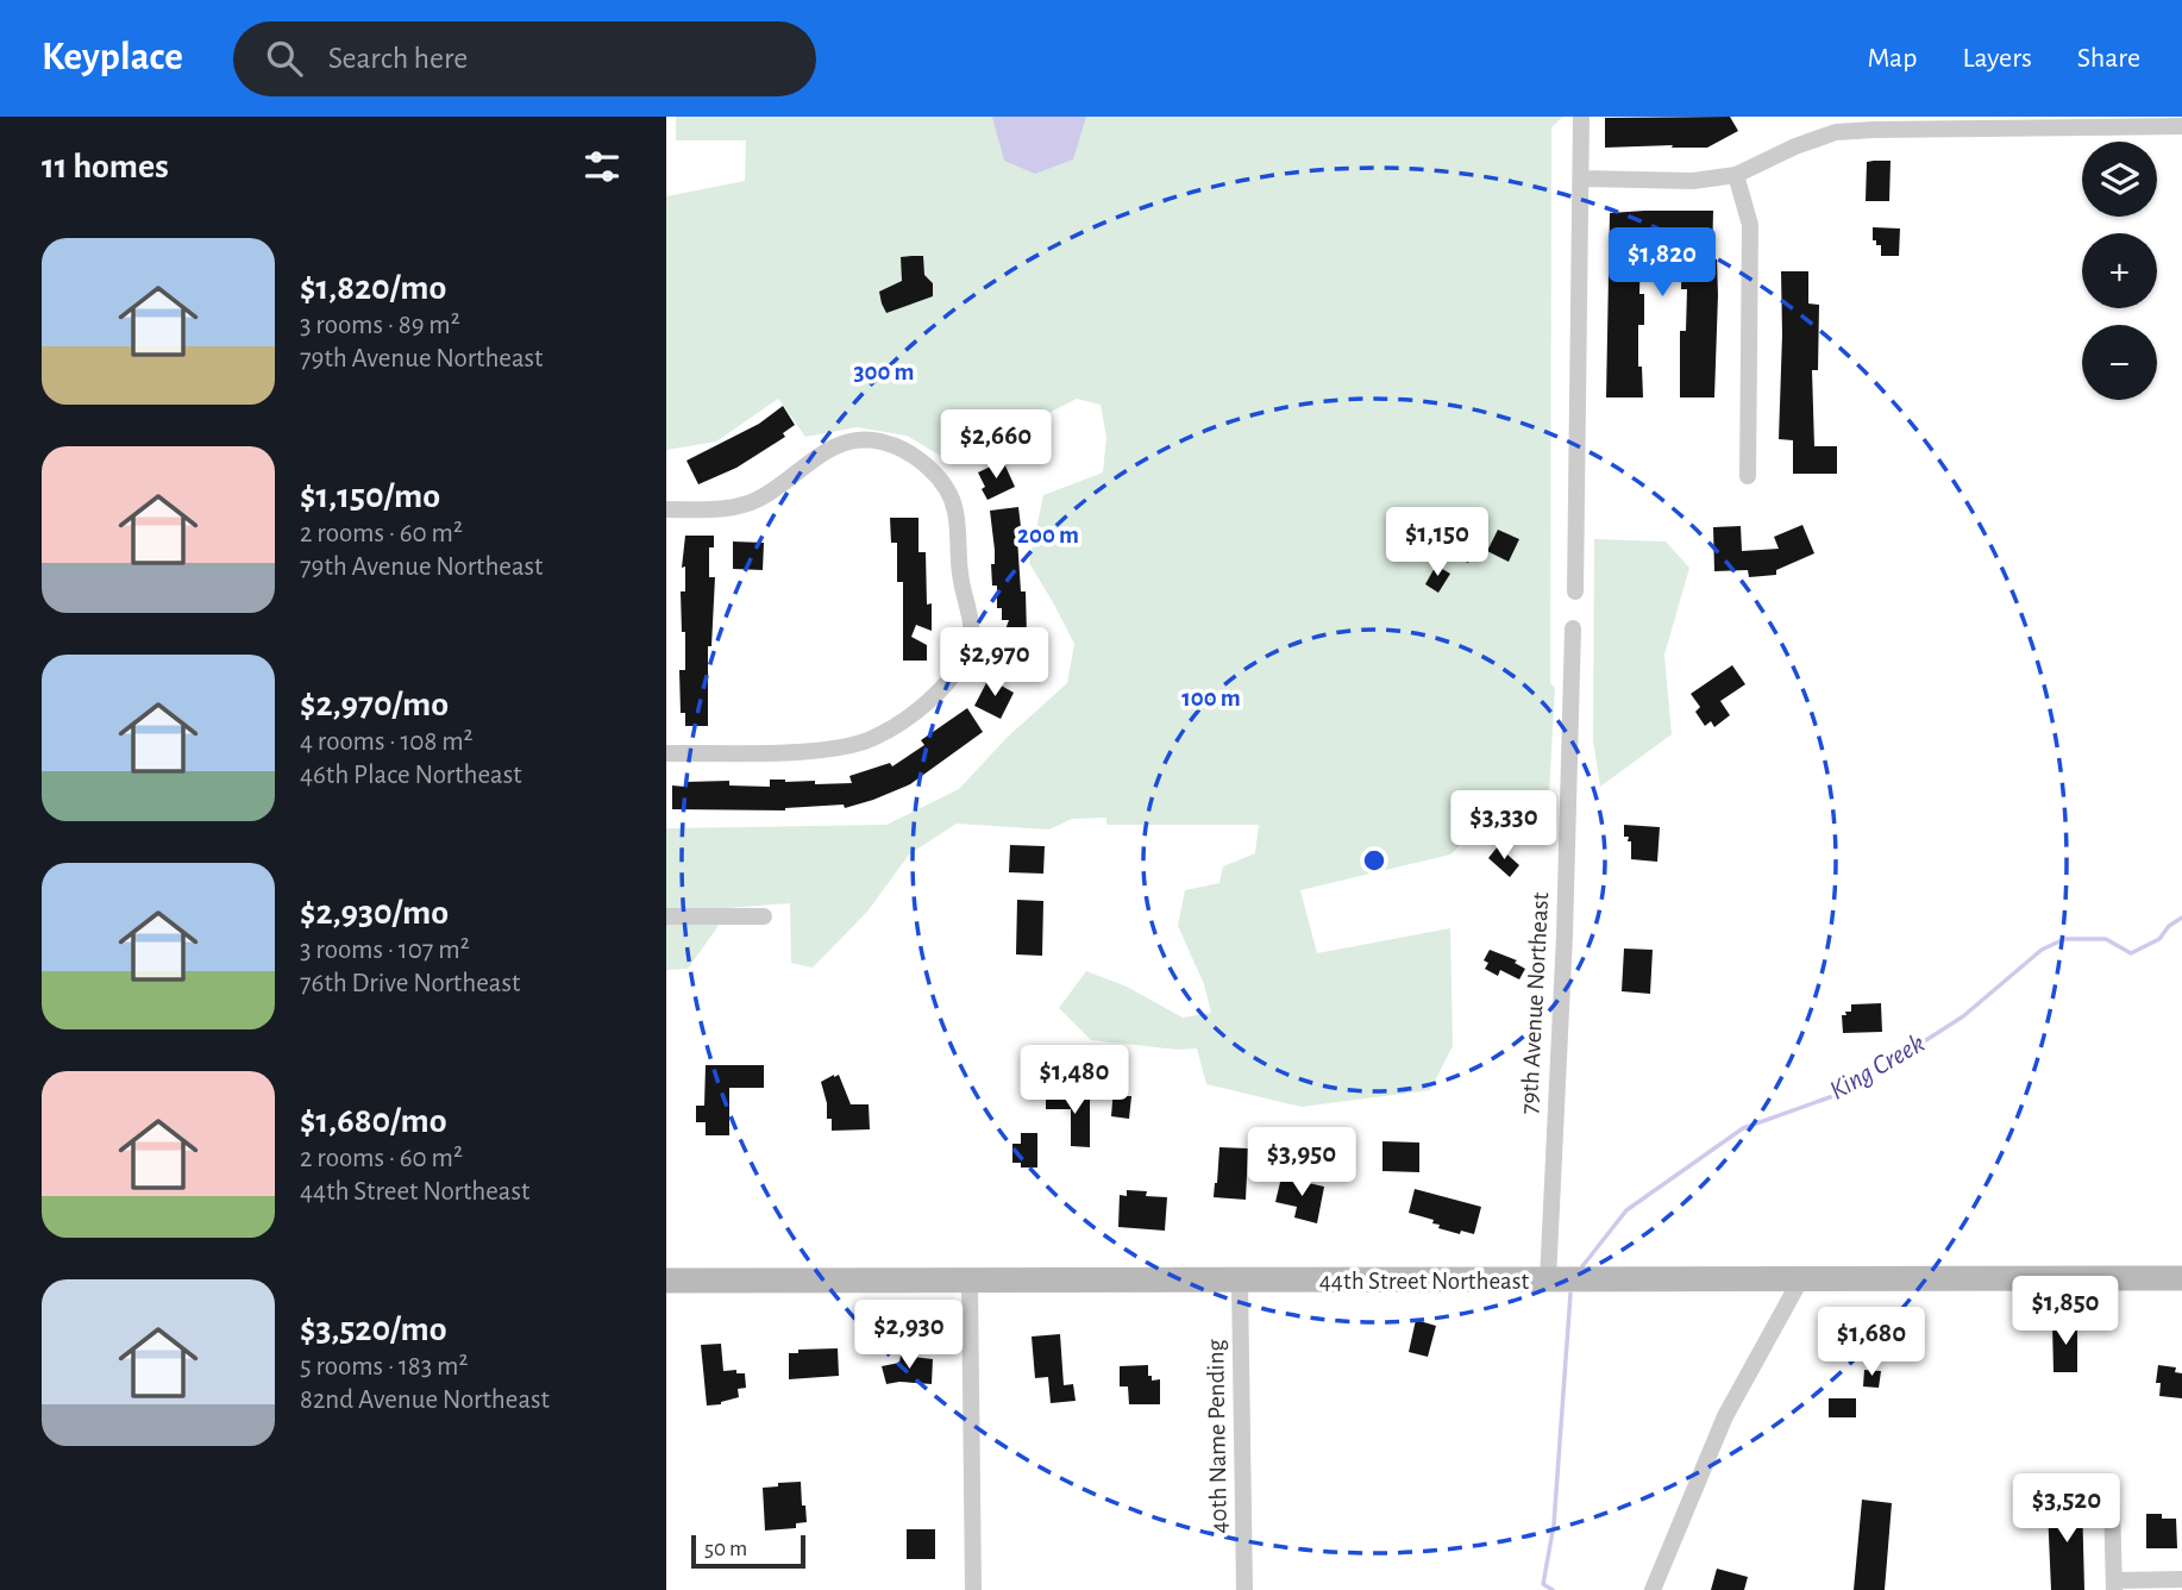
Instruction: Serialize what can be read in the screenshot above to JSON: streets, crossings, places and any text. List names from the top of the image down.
{
  "streets": {
    "street": ["79th Avenue Northeast", "44th Street Northeast", "40th Name Pending"]
  },
  "crossings": [
    ["79th Avenue Northeast", "44th Street Northeast"],
    ["44th Street Northeast", "40th Name Pending"]
  ],
  "water": ["King Creek"],
  "scale_bar": "50 m",
  "page": {
    "header": "Keyplace",
    "search": "Search here",
    "nav": ["Map", "Layers", "Share"],
    "heading": "11 homes",
    "map_buttons": ["+", "−"],
    "list": [
      {
        "name": "$1,820/mo",
        "note": "3 rooms · 89 m² · 79th Avenue Northeast"
      },
      {
        "name": "$1,150/mo",
        "note": "2 rooms · 60 m² · 79th Avenue Northeast"
      },
      {
        "name": "$2,970/mo",
        "note": "4 rooms · 108 m² · 46th Place Northeast"
      },
      {
        "name": "$2,930/mo",
        "note": "3 rooms · 107 m² · 76th Drive Northeast"
      },
      {
        "name": "$1,680/mo",
        "note": "2 rooms · 60 m² · 44th Street Northeast"
      },
      {
        "name": "$3,520/mo",
        "note": "5 rooms · 183 m² · 82nd Avenue Northeast"
      }
    ],
    "price": [
      "$1,820",
      "$2,660",
      "$1,150",
      "$2,970",
      "$3,330",
      "$1,480",
      "$3,950",
      "$1,850",
      "$2,930",
      "$1,680",
      "$3,520"
    ],
    "scale": "50 m"
  },
  "rings": ["300 m", "200 m", "100 m"]
}
